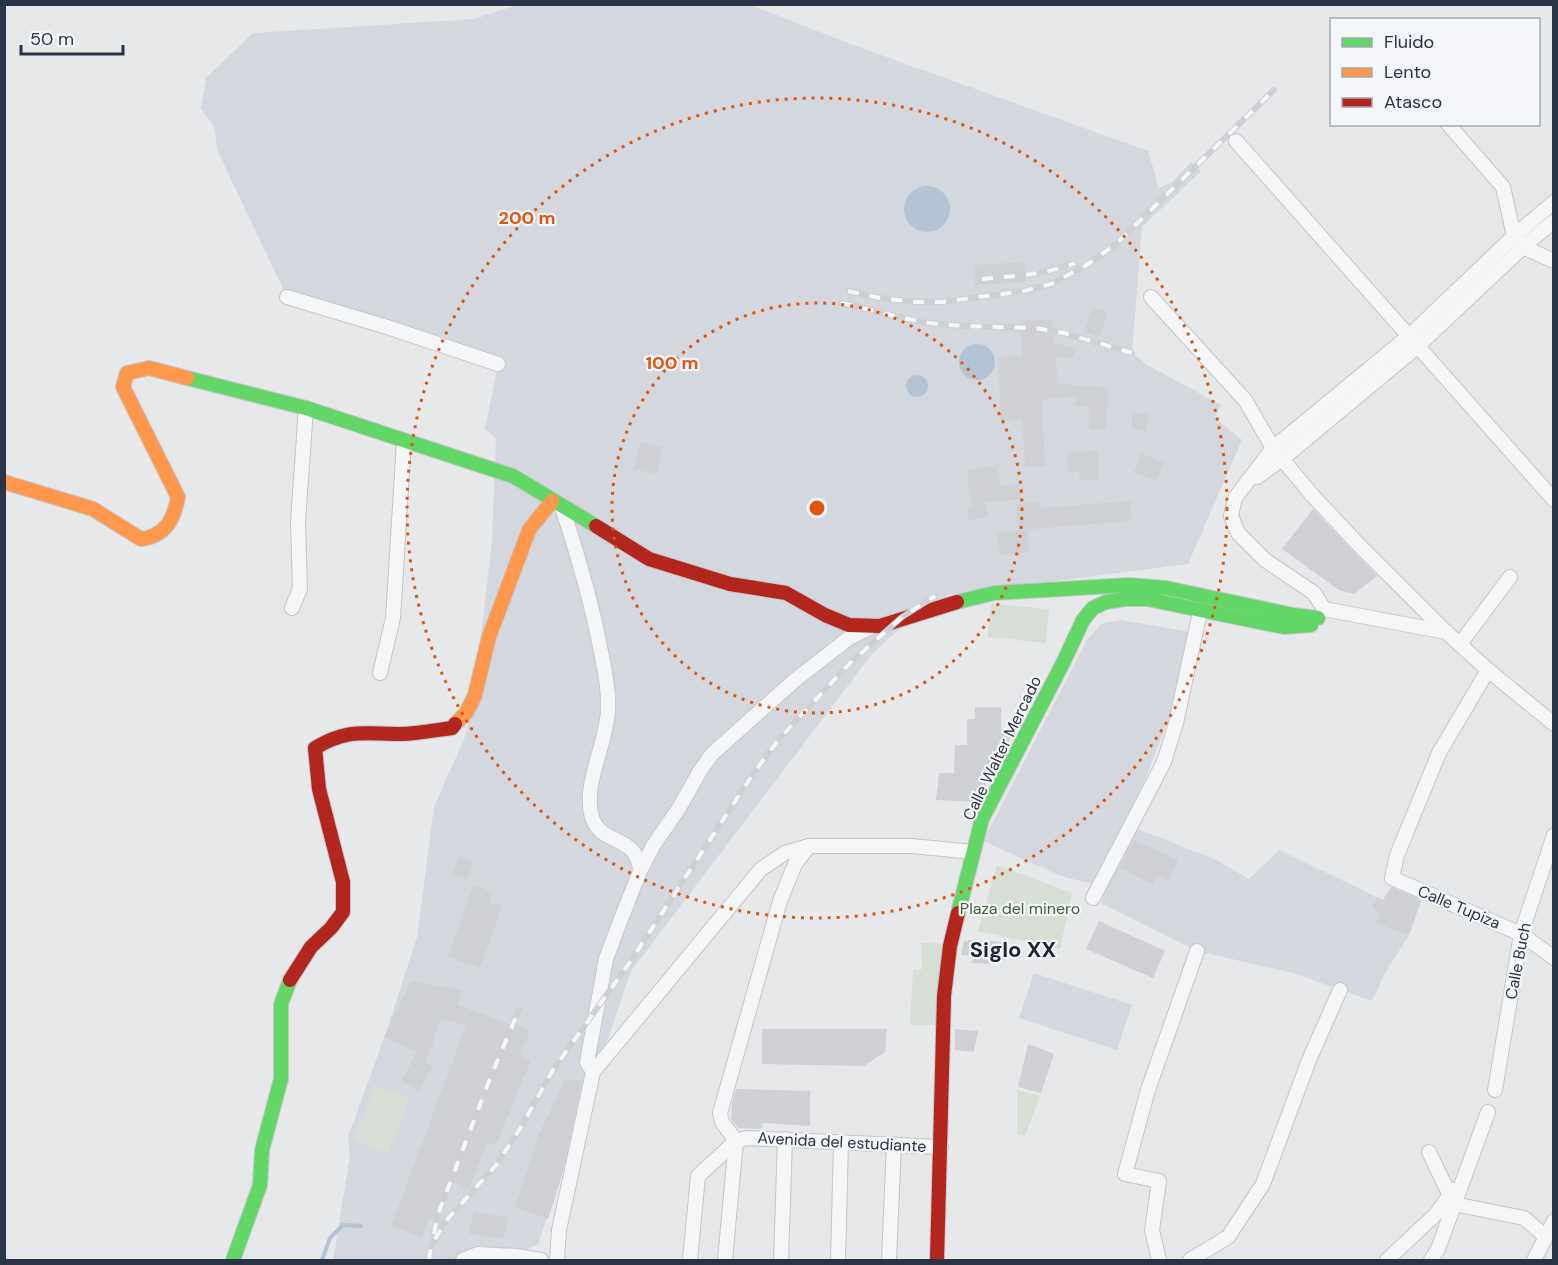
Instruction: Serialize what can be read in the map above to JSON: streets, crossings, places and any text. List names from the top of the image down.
{
  "streets": {
    "street": [
      "Calle Walter Mercado",
      "Calle Tupiza",
      "Calle Buch",
      "Avenida del estudiante"
    ]
  },
  "crossings": [
    ["Calle Walter Mercado", "Avenida del estudiante"],
    ["Calle Tupiza", "Calle Buch"]
  ],
  "districts": ["Siglo XX"],
  "parks": ["Plaza del minero"],
  "legend": ["Fluido", "Lento", "Atasco"],
  "scale_bar": "50 m",
  "rings": ["200 m", "100 m"]
}
